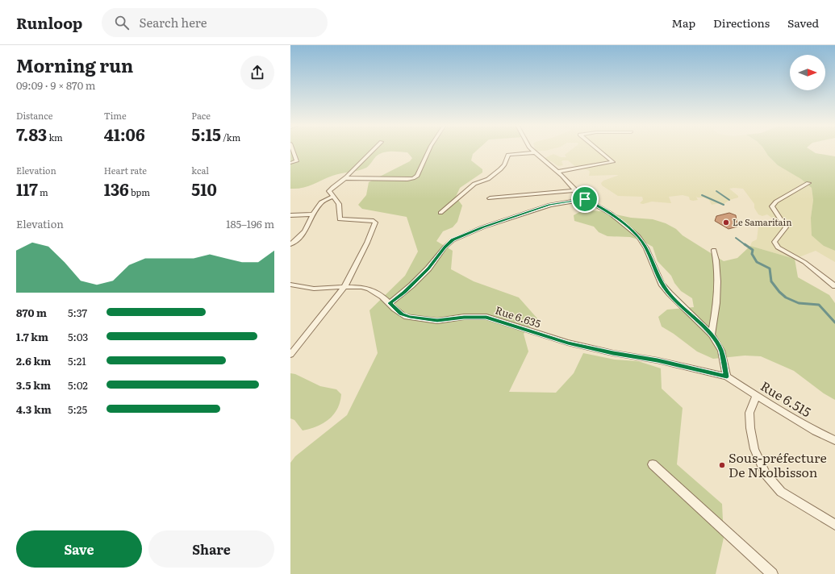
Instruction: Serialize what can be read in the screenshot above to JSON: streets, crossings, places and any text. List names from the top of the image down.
{
  "streets": {
    "street": ["Rue 6.635", "Rue 6.515"]
  },
  "crossings": [
    ["Rue 6.635", "Rue 6.515"]
  ],
  "places": ["Le Samaritain", "Sous-préfecture De Nkolbisson"],
  "north": "right",
  "page": {
    "header": "Runloop",
    "search": "Search here",
    "nav": ["Map", "Directions", "Saved"],
    "heading": ["Morning run", "09:09 · 9 × 870 m"],
    "stats": [
      ["Distance", "7.83 km"],
      ["Time", "41:06"],
      ["Pace", "5:15 /km"],
      ["Elevation", "117 m"],
      ["Heart rate", "136 bpm"],
      ["kcal", "510"]
    ],
    "chart": ["Elevation", "185–196 m"],
    "list": [
      {
        "name": "870 m",
        "note": "5:37"
      },
      {
        "name": "1.7 km",
        "note": "5:03"
      },
      {
        "name": "2.6 km",
        "note": "5:21"
      },
      {
        "name": "3.5 km",
        "note": "5:02"
      },
      {
        "name": "4.3 km",
        "note": "5:25"
      }
    ],
    "buttons": ["Save", "Share"]
  }
}
